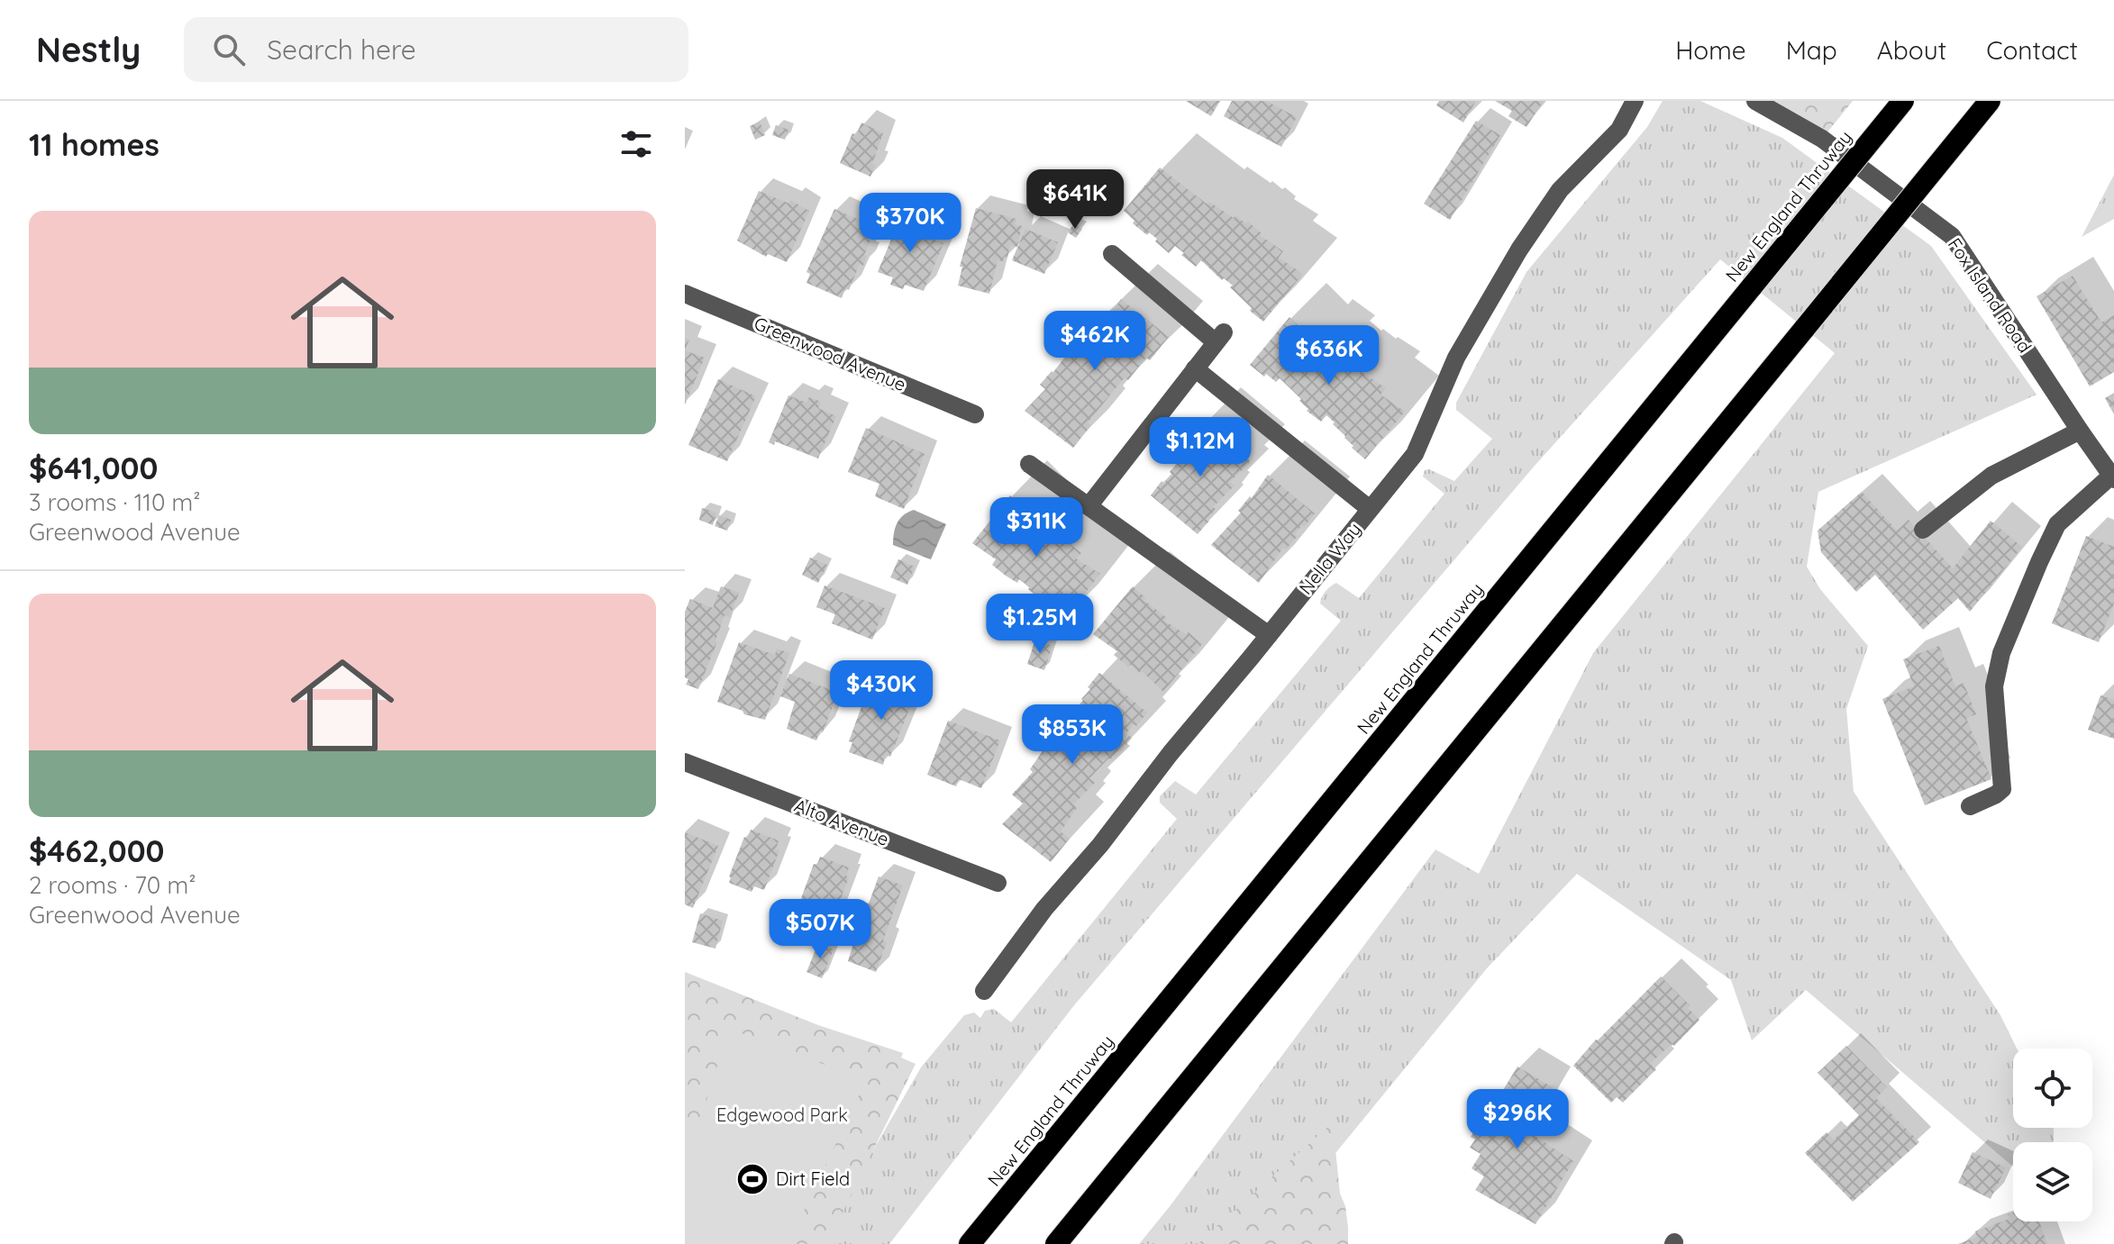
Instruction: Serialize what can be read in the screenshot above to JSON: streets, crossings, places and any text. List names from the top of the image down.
{
  "streets": {
    "highway": ["New England Thruway"],
    "street": [
      "Fox Island Road",
      "Greenwood Avenue",
      "Nella Way",
      "Alto Avenue"
    ]
  },
  "parks": ["Edgewood Park"],
  "places": {
    "sports": ["Dirt Field"]
  },
  "page": {
    "header": "Nestly",
    "search": "Search here",
    "nav": [
      "Home",
      "Map",
      "About",
      "Contact"
    ],
    "heading": "11 homes",
    "price": [
      "$641K",
      "$370K",
      "$462K",
      "$636K",
      "$1.12M",
      "$311K",
      "$1.25M",
      "$430K",
      "$853K",
      "$507K",
      "$296K"
    ],
    "list": [
      {
        "name": "$641,000",
        "note": "3 rooms · 110 m² · Greenwood Avenue"
      },
      {
        "name": "$462,000",
        "note": "2 rooms · 70 m² · Greenwood Avenue"
      }
    ]
  }
}
